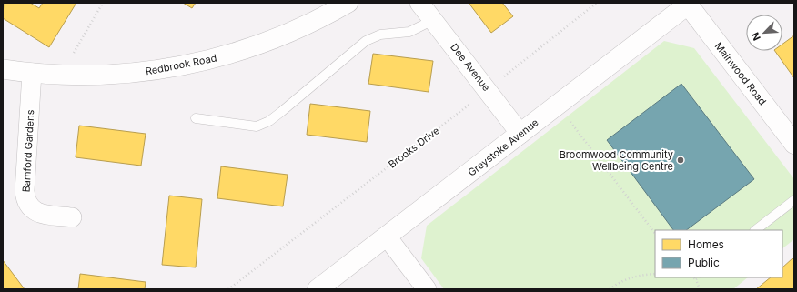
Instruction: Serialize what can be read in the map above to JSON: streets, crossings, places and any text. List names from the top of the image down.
{
  "streets": {
    "street": [
      "Redbrook Road",
      "Dee Avenue",
      "Mainwood Road",
      "Greystoke Avenue",
      "Bamford Gardens"
    ],
    "path": ["Brooks Drive"]
  },
  "crossings": [
    ["Redbrook Road", "Bamford Gardens"],
    ["Dee Avenue", "Brooks Drive"],
    ["Dee Avenue", "Greystoke Avenue"],
    ["Mainwood Road", "Greystoke Avenue"]
  ],
  "places": ["Broomwood Community Wellbeing Centre"],
  "legend": ["Homes", "Public"],
  "north": "bottom left"
}
